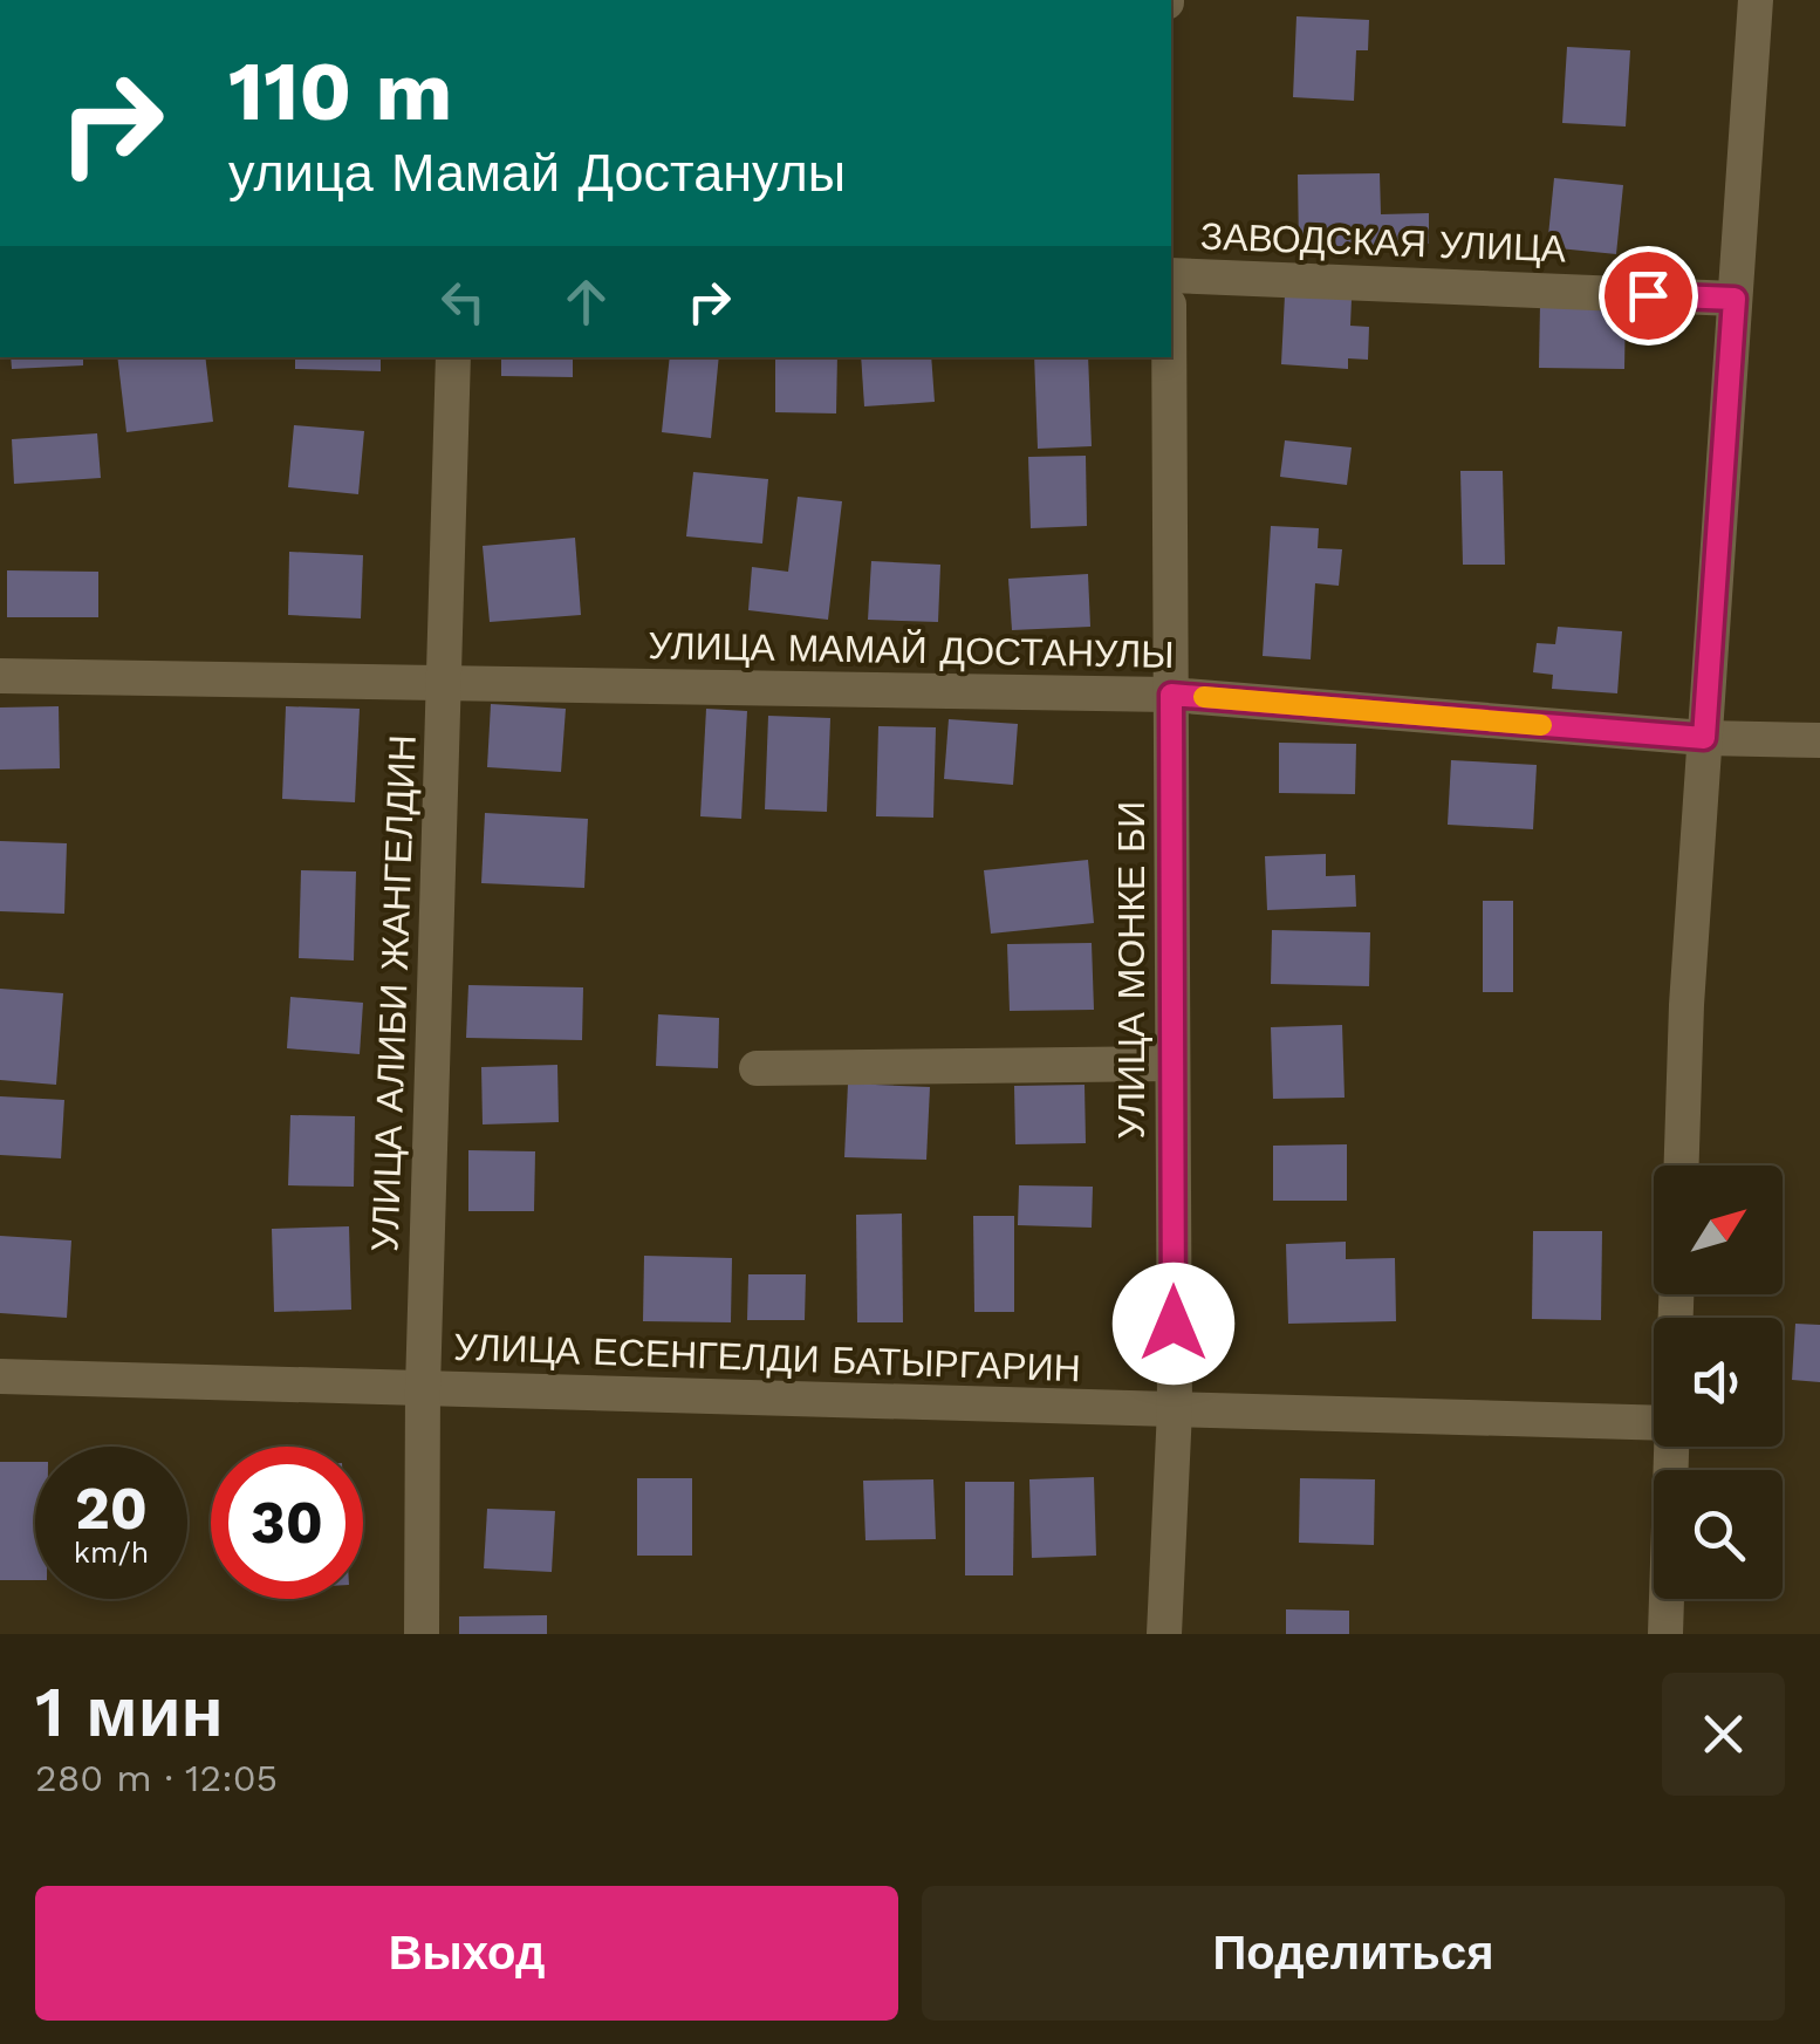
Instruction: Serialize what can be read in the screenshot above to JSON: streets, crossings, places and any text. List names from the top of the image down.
{
  "streets": {
    "street": [
      "ЗАВОДСКАЯ УЛИЦА",
      "УЛИЦА МАМАЙ ДОСТАНУЛЫ",
      "УЛИЦА МОНКЕ БИ",
      "УЛИЦА АЛИБИ ЖАНГЕЛДИН",
      "УЛИЦА ЕСЕНГЕЛДИ БАТЫРГАРИН"
    ]
  },
  "crossings": [
    ["УЛИЦА МАМАЙ ДОСТАНУЛЫ", "УЛИЦА МОНКЕ БИ"],
    ["УЛИЦА МАМАЙ ДОСТАНУЛЫ", "УЛИЦА АЛИБИ ЖАНГЕЛДИН"],
    ["УЛИЦА МОНКЕ БИ", "УЛИЦА ЕСЕНГЕЛДИ БАТЫРГАРИН"],
    ["УЛИЦА АЛИБИ ЖАНГЕЛДИН", "УЛИЦА ЕСЕНГЕЛДИ БАТЫРГАРИН"]
  ],
  "north": "top right",
  "page": {
    "turn": ["110 m", "улица Мамай Достанулы"],
    "speed": "20 km/h",
    "limit": "30",
    "heading": ["1 мин", "280 m · 12:05"],
    "buttons": ["Выход", "Поделиться"]
  }
}
